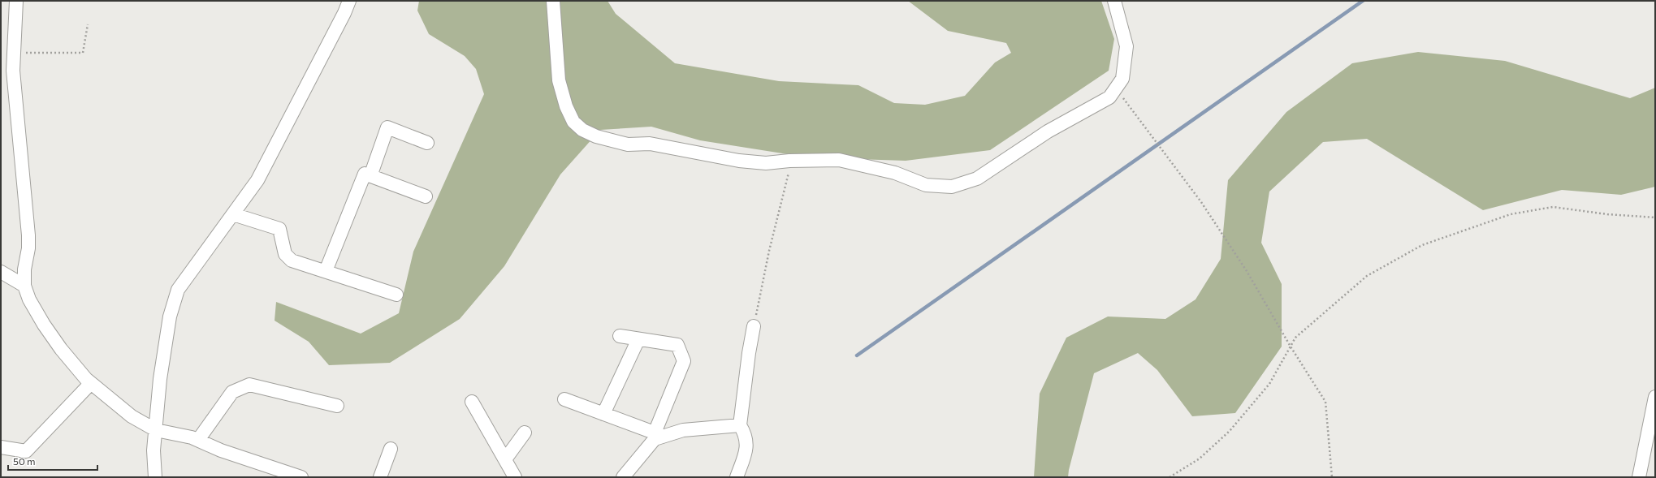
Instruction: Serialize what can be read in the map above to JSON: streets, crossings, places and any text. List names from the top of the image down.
{
  "scale_bar": "50 m"
}
